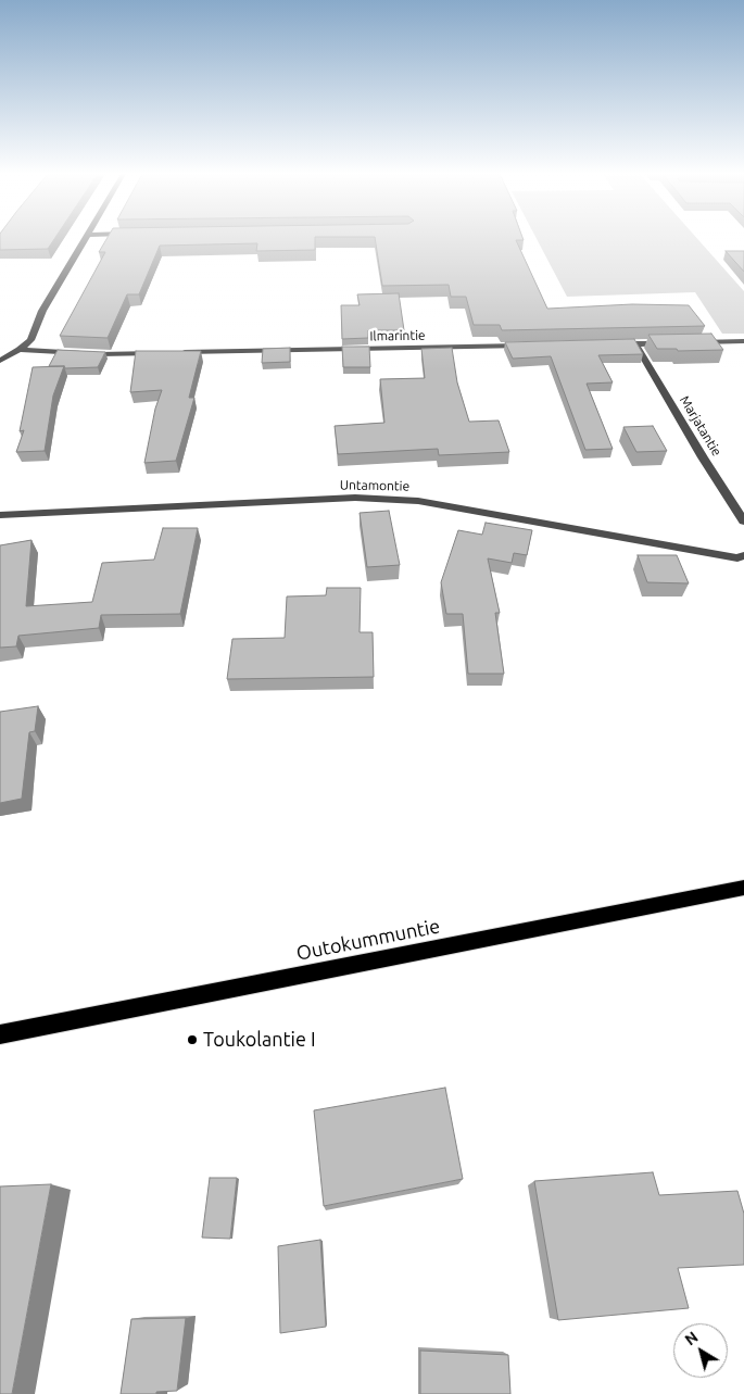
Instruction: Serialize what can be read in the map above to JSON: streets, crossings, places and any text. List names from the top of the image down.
{
  "streets": {
    "main road": ["Outokummuntie"],
    "street": ["Ilmarintie", "Marjatantie", "Untamontie"]
  },
  "places": ["Toukolantie I"],
  "north": "top left"
}
